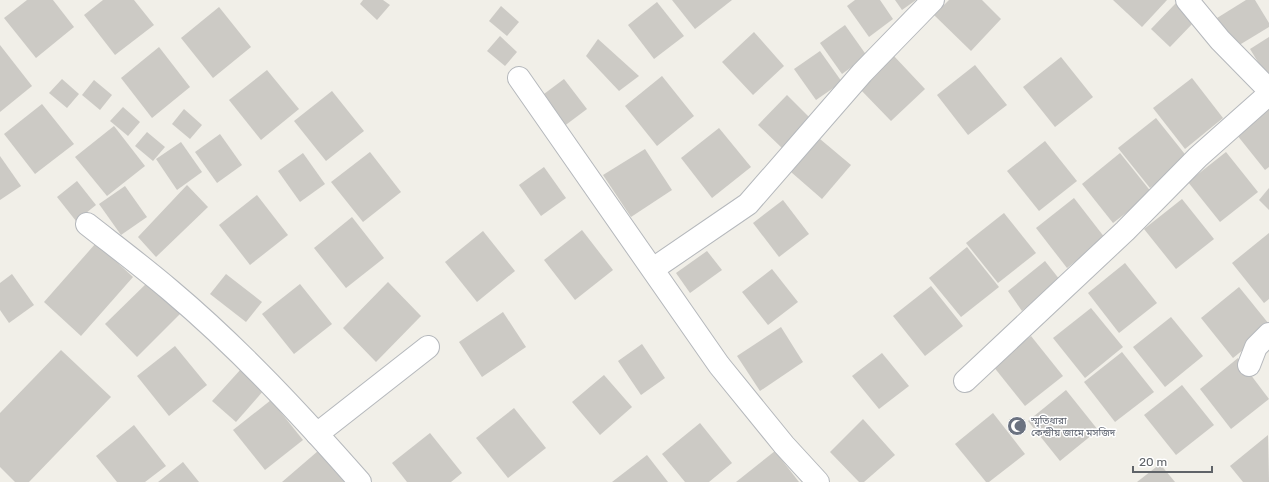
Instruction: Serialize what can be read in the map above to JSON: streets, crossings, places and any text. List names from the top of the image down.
{
  "places": {
    "mosque": ["স্মৃতিধারা কেন্দ্রীয় জামে মসজিদ"]
  },
  "scale_bar": "20 m"
}
